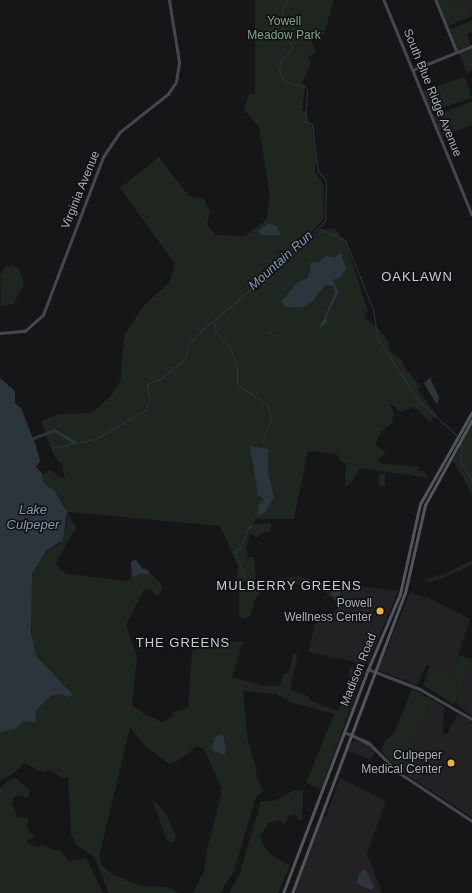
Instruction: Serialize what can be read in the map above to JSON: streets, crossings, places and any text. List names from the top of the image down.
{
  "streets": {
    "main road": ["Madison Road"],
    "street": ["South Blue Ridge Avenue", "Virginia Avenue"]
  },
  "districts": ["OAKLAWN", "MULBERRY GREENS", "THE GREENS"],
  "water": ["Mountain Run", "Lake Culpeper"],
  "parks": ["Yowell Meadow Park"],
  "places": ["Powell Wellness Center", "Culpeper Medical Center"]
}
